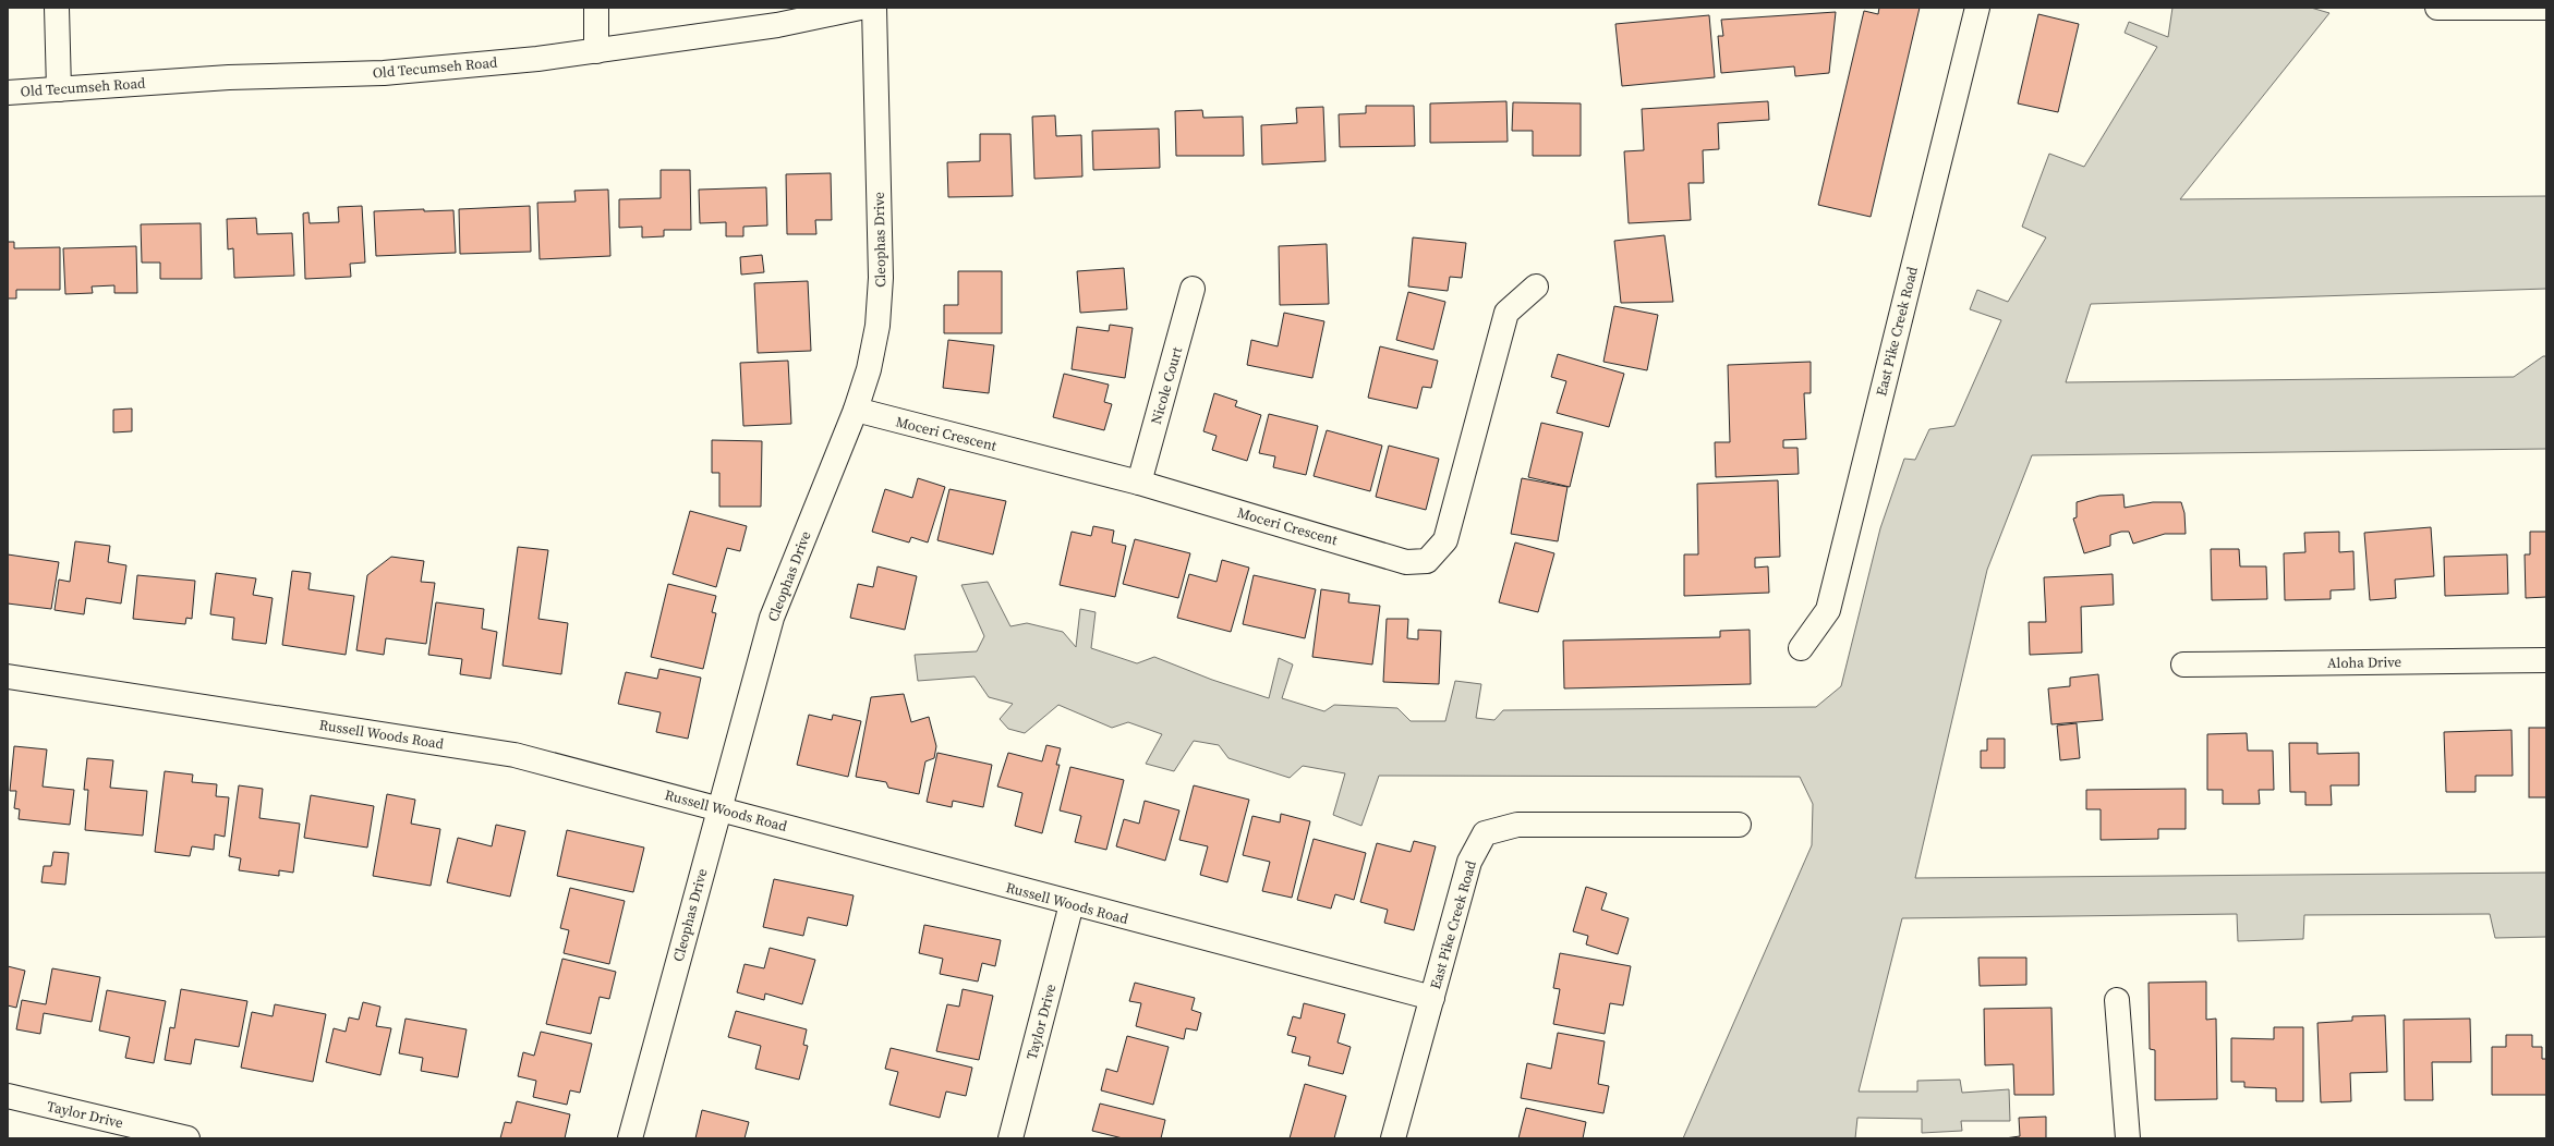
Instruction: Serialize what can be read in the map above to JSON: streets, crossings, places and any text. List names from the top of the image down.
{
  "streets": {
    "street": [
      "Old Tecumseh Road",
      "Cleophas Drive",
      "East Pike Creek Road",
      "Nicole Court",
      "Moceri Crescent",
      "Aloha Drive",
      "Russell Woods Road",
      "Taylor Drive"
    ]
  },
  "crossings": [
    ["Cleophas Drive", "Moceri Crescent"],
    ["Cleophas Drive", "Russell Woods Road"],
    ["East Pike Creek Road", "Russell Woods Road"],
    ["Nicole Court", "Moceri Crescent"],
    ["Russell Woods Road", "Taylor Drive"]
  ]
}
